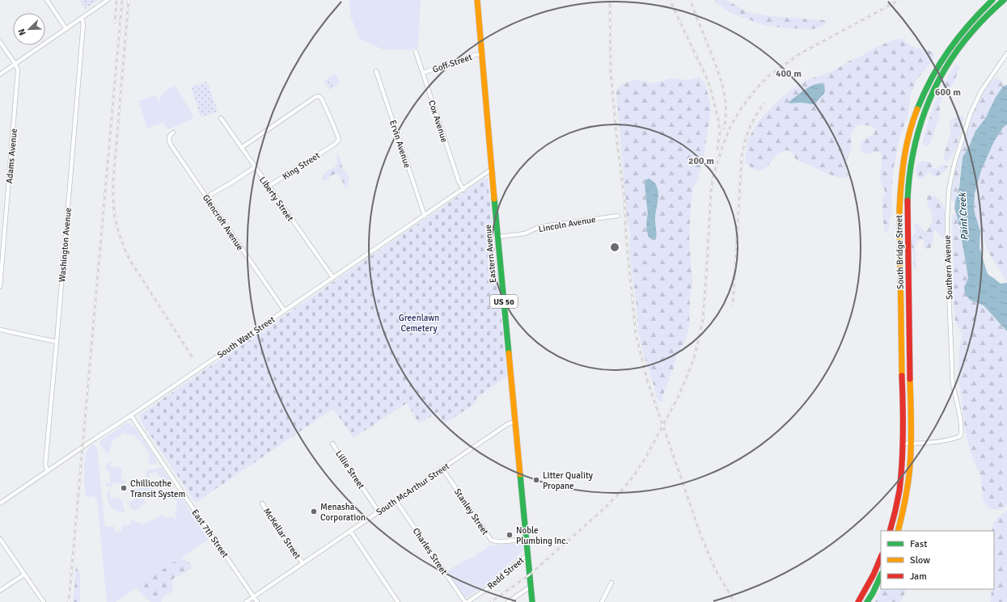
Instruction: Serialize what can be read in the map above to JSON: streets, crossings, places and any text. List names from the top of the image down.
{
  "streets": {
    "main road": ["South Bridge Street", "Eastern Avenue", "US 50"],
    "street": [
      "Goff Street",
      "Cox Avenue",
      "Ervin Avenue",
      "Adams Avenue",
      "King Street",
      "Liberty Street",
      "Glencroft Avenue",
      "Lincoln Avenue",
      "Washington Avenue",
      "Southern Avenue",
      "South Watt Street",
      "Lillie Street",
      "South McArthur Street",
      "Stanley Street",
      "East 7th Street",
      "McKellar Street",
      "Charles Street",
      "Redd Street"
    ]
  },
  "crossings": [
    ["Goff Street", "Cox Avenue"],
    ["Goff Street", "Eastern Avenue"],
    ["Cox Avenue", "South Watt Street"],
    ["Ervin Avenue", "South Watt Street"],
    ["King Street", "Liberty Street"],
    ["Liberty Street", "South Watt Street"],
    ["Glencroft Avenue", "South Watt Street"],
    ["Lincoln Avenue", "Eastern Avenue"],
    ["Washington Avenue", "South Watt Street"],
    ["South Bridge Street", "Southern Avenue"],
    ["Eastern Avenue", "South Watt Street"],
    ["Eastern Avenue", "South McArthur Street"],
    ["Eastern Avenue", "Stanley Street"],
    ["Eastern Avenue", "Redd Street"],
    ["South Watt Street", "East 7th Street"],
    ["Lillie Street", "South McArthur Street"],
    ["South McArthur Street", "Stanley Street"],
    ["South McArthur Street", "East 7th Street"],
    ["South McArthur Street", "McKellar Street"],
    ["South McArthur Street", "Charles Street"]
  ],
  "water": ["Paint Creek"],
  "parks": ["Greenlawn Cemetery"],
  "places": [
    "Litter Quality Propane",
    "Chillicothe Transit System",
    "Menasha Corporation",
    "Noble Plumbing Inc."
  ],
  "legend": ["Fast", "Slow", "Jam"],
  "north": "bottom left",
  "rings": ["400 m", "600 m", "200 m"]
}
